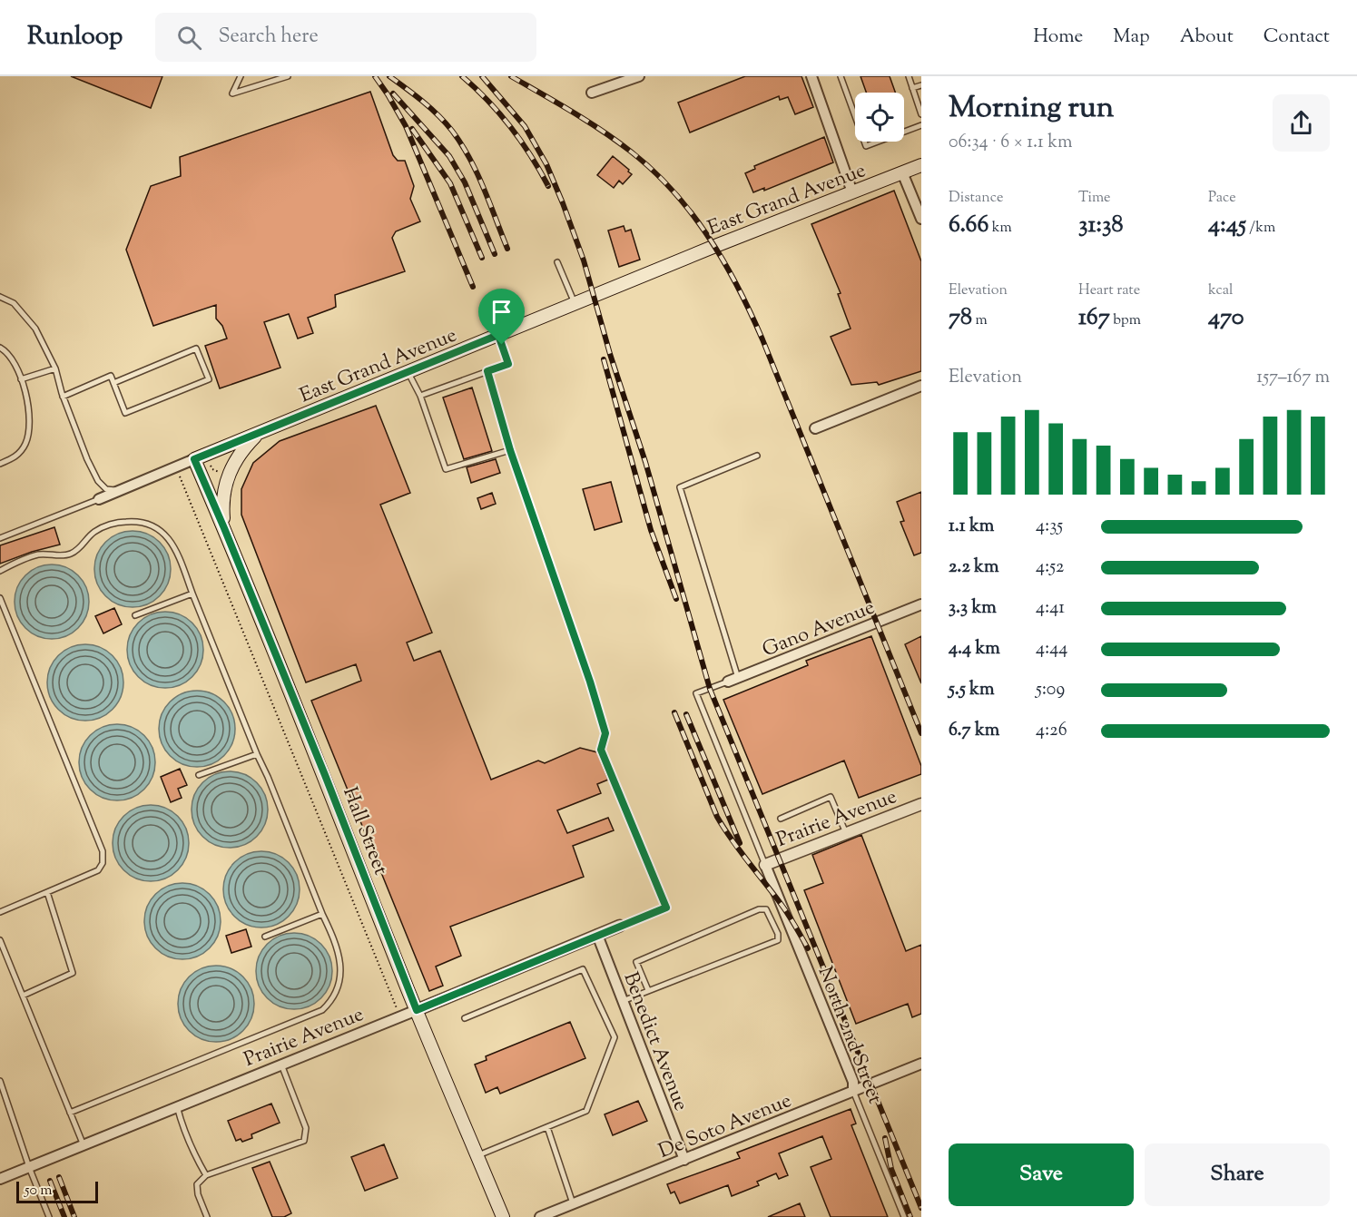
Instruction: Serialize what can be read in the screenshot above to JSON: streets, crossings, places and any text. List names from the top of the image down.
{
  "streets": {
    "main road": ["East Grand Avenue", "Hall Street"],
    "street": [
      "Gano Avenue",
      "Prairie Avenue",
      "North 2nd Street",
      "Benedict Avenue",
      "De Soto Avenue"
    ]
  },
  "crossings": [
    ["East Grand Avenue", "Hall Street"],
    ["Prairie Avenue", "Hall Street"],
    ["Prairie Avenue", "North 2nd Street"],
    ["Prairie Avenue", "Benedict Avenue"],
    ["North 2nd Street", "De Soto Avenue"],
    ["Benedict Avenue", "De Soto Avenue"]
  ],
  "scale_bar": "50 m",
  "page": {
    "header": "Runloop",
    "search": "Search here",
    "nav": [
      "Home",
      "Map",
      "About",
      "Contact"
    ],
    "heading": ["Morning run", "06:34 · 6 × 1.1 km"],
    "stats": [
      ["Distance", "6.66 km"],
      ["Time", "31:38"],
      ["Pace", "4:45 /km"],
      ["Elevation", "78 m"],
      ["Heart rate", "167 bpm"],
      ["kcal", "470"]
    ],
    "chart": ["Elevation", "157–167 m"],
    "list": [
      {
        "name": "1.1 km",
        "note": "4:35"
      },
      {
        "name": "2.2 km",
        "note": "4:52"
      },
      {
        "name": "3.3 km",
        "note": "4:41"
      },
      {
        "name": "4.4 km",
        "note": "4:44"
      },
      {
        "name": "5.5 km",
        "note": "5:09"
      },
      {
        "name": "6.7 km",
        "note": "4:26"
      }
    ],
    "buttons": ["Save", "Share"],
    "scale": "50 m"
  }
}
